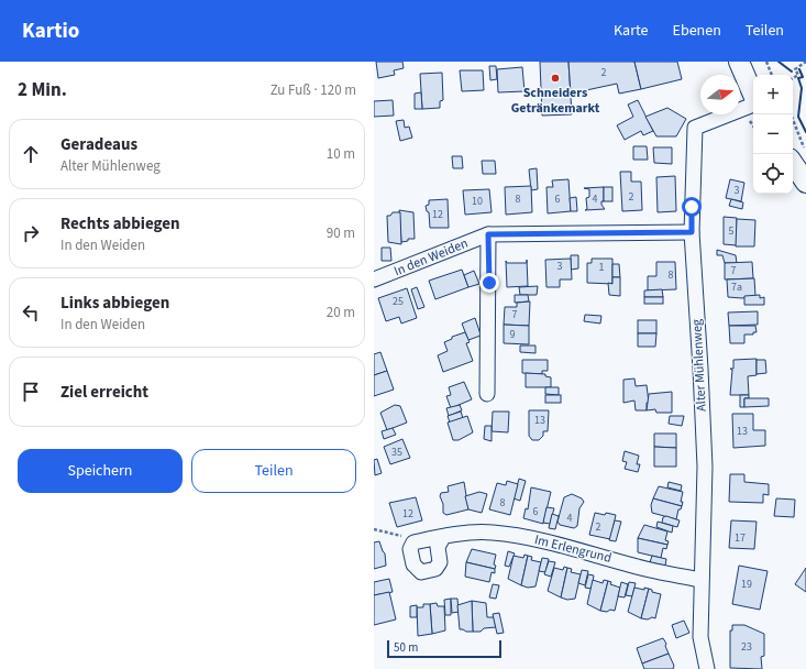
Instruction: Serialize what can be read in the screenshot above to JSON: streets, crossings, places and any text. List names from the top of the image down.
{
  "streets": {
    "street": ["In den Weiden", "Alter Mühlenweg", "Im Erlengrund"]
  },
  "crossings": [
    ["In den Weiden", "Alter Mühlenweg"],
    ["Alter Mühlenweg", "Im Erlengrund"]
  ],
  "places": ["Schneiders Getränkemarkt"],
  "house_numbers": [
    "2",
    "3",
    "2",
    "8",
    "6",
    "4",
    "10",
    "12",
    "5",
    "3",
    "1",
    "7",
    "8",
    "7a",
    "25",
    "7",
    "9",
    "13",
    "13",
    "35",
    "8",
    "6",
    "12",
    "4",
    "2",
    "17",
    "19",
    "23"
  ],
  "scale_bar": "50 m",
  "north": "right",
  "page": {
    "header": "Kartio",
    "nav": ["Karte", "Ebenen", "Teilen"],
    "heading": ["2 Min.", "Zu Fuß · 120 m"],
    "map_buttons": ["+", "−"],
    "list": [
      ["Geradeaus", "Alter Mühlenweg", "10 m"],
      ["Rechts abbiegen", "In den Weiden", "90 m"],
      ["Links abbiegen", "In den Weiden", "20 m"],
      "Ziel erreicht"
    ],
    "buttons": ["Speichern", "Teilen"],
    "scale": "50 m"
  }
}
